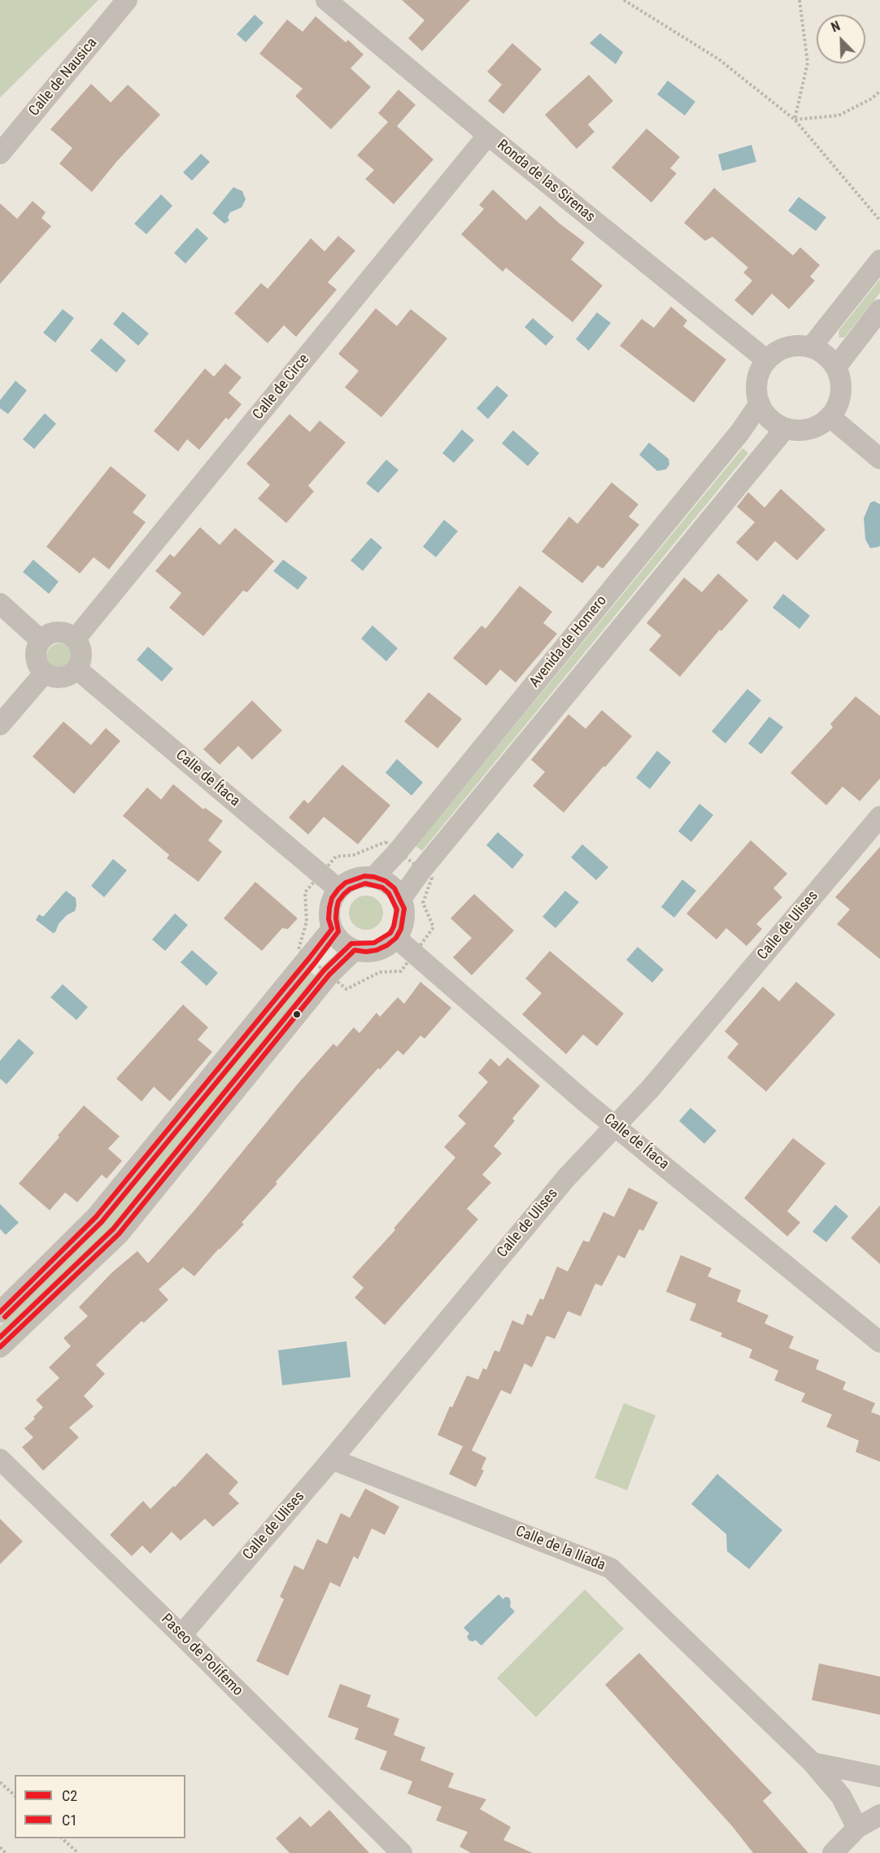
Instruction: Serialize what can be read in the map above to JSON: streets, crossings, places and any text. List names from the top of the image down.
{
  "streets": {
    "street": [
      "Calle de Nausica",
      "Ronda de las Sirenas",
      "Calle de Circe",
      "Avenida de Homero",
      "Calle de Ítaca",
      "Calle de Ulises",
      "Calle de la Ilíada",
      "Paseo de Polifemo"
    ]
  },
  "crossings": [
    ["Ronda de las Sirenas", "Calle de Circe"],
    ["Ronda de las Sirenas", "Avenida de Homero"],
    ["Calle de Circe", "Calle de Ítaca"],
    ["Avenida de Homero", "Calle de Ítaca"],
    ["Calle de Ítaca", "Calle de Ulises"],
    ["Calle de Ulises", "Calle de la Ilíada"],
    ["Calle de Ulises", "Paseo de Polifemo"]
  ],
  "lines": ["transit line C2", "transit line C1"],
  "legend": ["C2", "C1"],
  "north": "top left"
}
